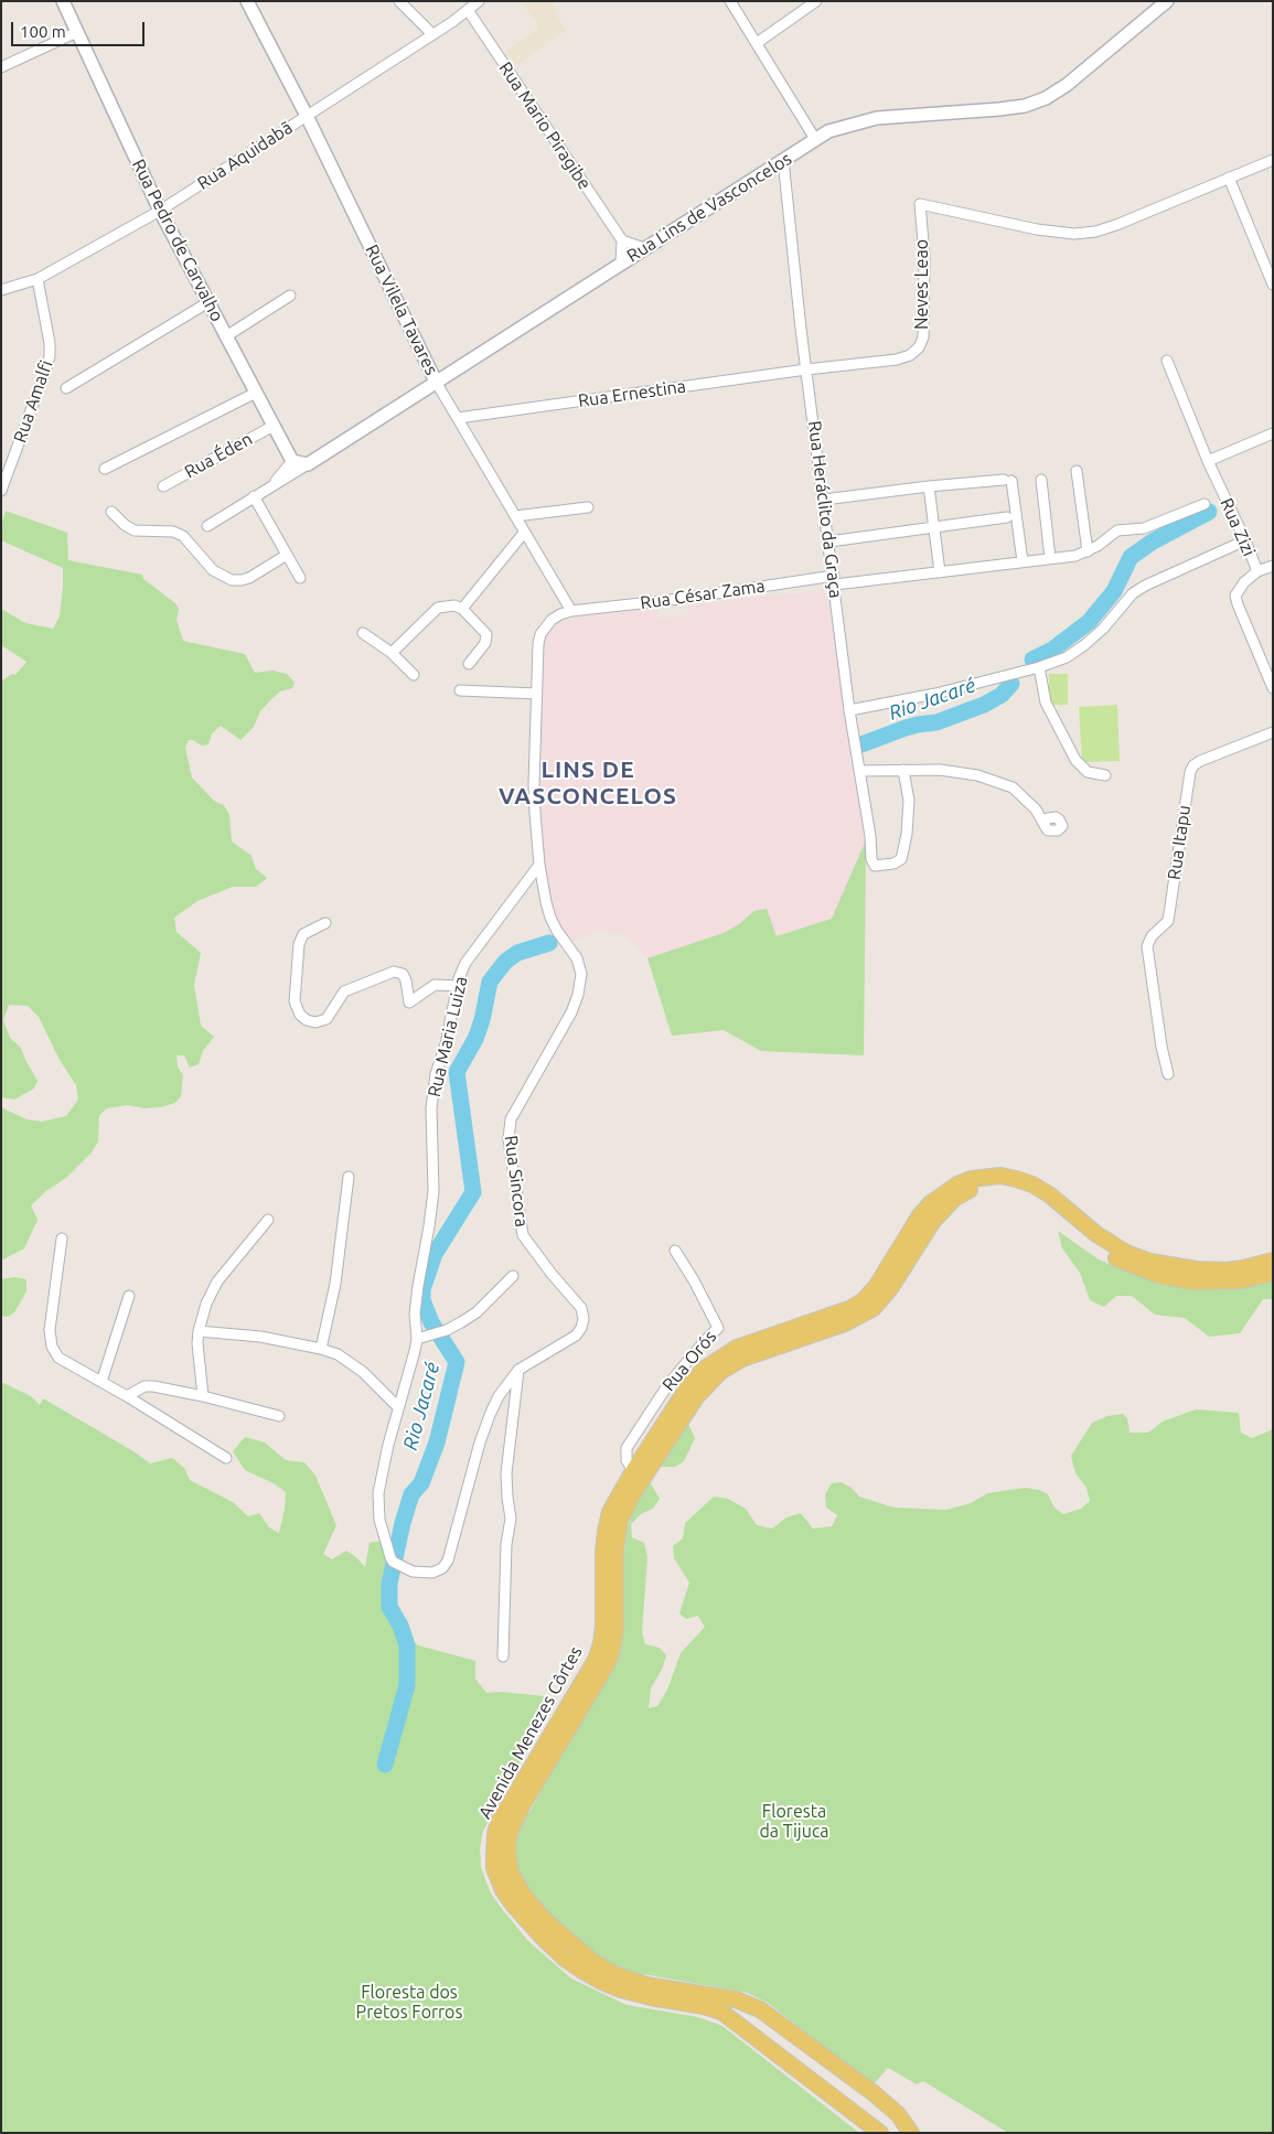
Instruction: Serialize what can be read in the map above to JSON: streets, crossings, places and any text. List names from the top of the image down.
{
  "streets": {
    "main road": ["Avenida Menezes Côrtes"],
    "street": [
      "Rua Mario Piragibe",
      "Rua Aquidabã",
      "Rua Lins de Vasconcelos",
      "Rua Pedro de Carvalho",
      "Neves Leao",
      "Rua Vilela Tavares",
      "Rua Ernestina",
      "Rua Amalfi",
      "Rua Éden",
      "Rua Heráclito da Graça",
      "Rua Zizi",
      "Rua César Zama",
      "Rua Itapu",
      "Rua Maria Luiza",
      "Rua Sincora",
      "Rua Orós"
    ]
  },
  "crossings": [
    ["Rua Mario Piragibe", "Rua Aquidabã"],
    ["Rua Aquidabã", "Rua Pedro de Carvalho"],
    ["Rua Aquidabã", "Rua Vilela Tavares"],
    ["Rua Aquidabã", "Rua Amalfi"],
    ["Rua Lins de Vasconcelos", "Rua Pedro de Carvalho"],
    ["Rua Lins de Vasconcelos", "Rua Vilela Tavares"],
    ["Rua Lins de Vasconcelos", "Rua Heráclito da Graça"],
    ["Rua Pedro de Carvalho", "Rua Éden"],
    ["Neves Leao", "Rua Ernestina"],
    ["Neves Leao", "Rua Heráclito da Graça"],
    ["Rua Vilela Tavares", "Rua Ernestina"],
    ["Rua Vilela Tavares", "Rua César Zama"],
    ["Rua Ernestina", "Rua Heráclito da Graça"],
    ["Rua Heráclito da Graça", "Rua César Zama"],
    ["Rua Maria Luiza", "Rua Sincora"],
    ["Rua Orós", "Avenida Menezes Côrtes"]
  ],
  "districts": ["LINS DE VASCONCELOS"],
  "water": ["Rio Jacaré"],
  "parks": ["Floresta da Tijuca", "Floresta dos Pretos Forros"],
  "scale_bar": "100 m"
}
